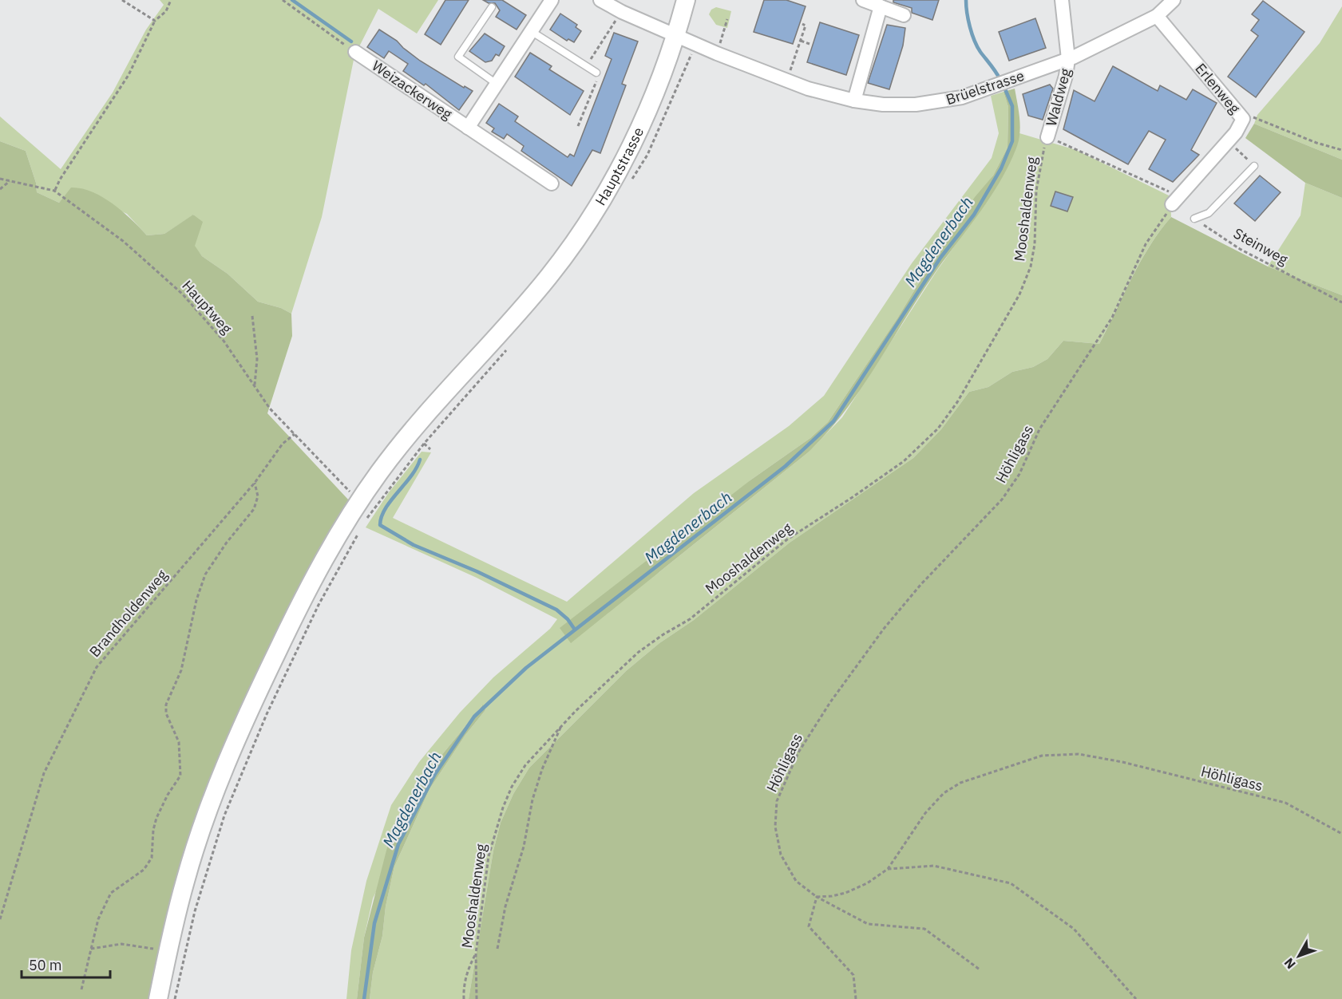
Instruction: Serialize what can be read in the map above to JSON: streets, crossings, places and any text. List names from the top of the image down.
{
  "streets": {
    "main road": ["Hauptstrasse"],
    "street": [
      "Brüelstrasse",
      "Erlenweg",
      "Weizackerweg",
      "Waldweg"
    ],
    "path": [
      "Mooshaldenweg",
      "Steinweg",
      "Hauptweg",
      "Höhligass",
      "Brandholdenweg"
    ]
  },
  "crossings": [
    ["Brüelstrasse", "Erlenweg"],
    ["Brüelstrasse", "Waldweg"],
    ["Brüelstrasse", "Hauptstrasse"],
    ["Erlenweg", "Höhligass"],
    ["Waldweg", "Mooshaldenweg"],
    ["Hauptstrasse", "Hauptweg"],
    ["Hauptweg", "Brandholdenweg"]
  ],
  "water": ["Magdenerbach"],
  "scale_bar": "50 m",
  "north": "bottom left"
}
